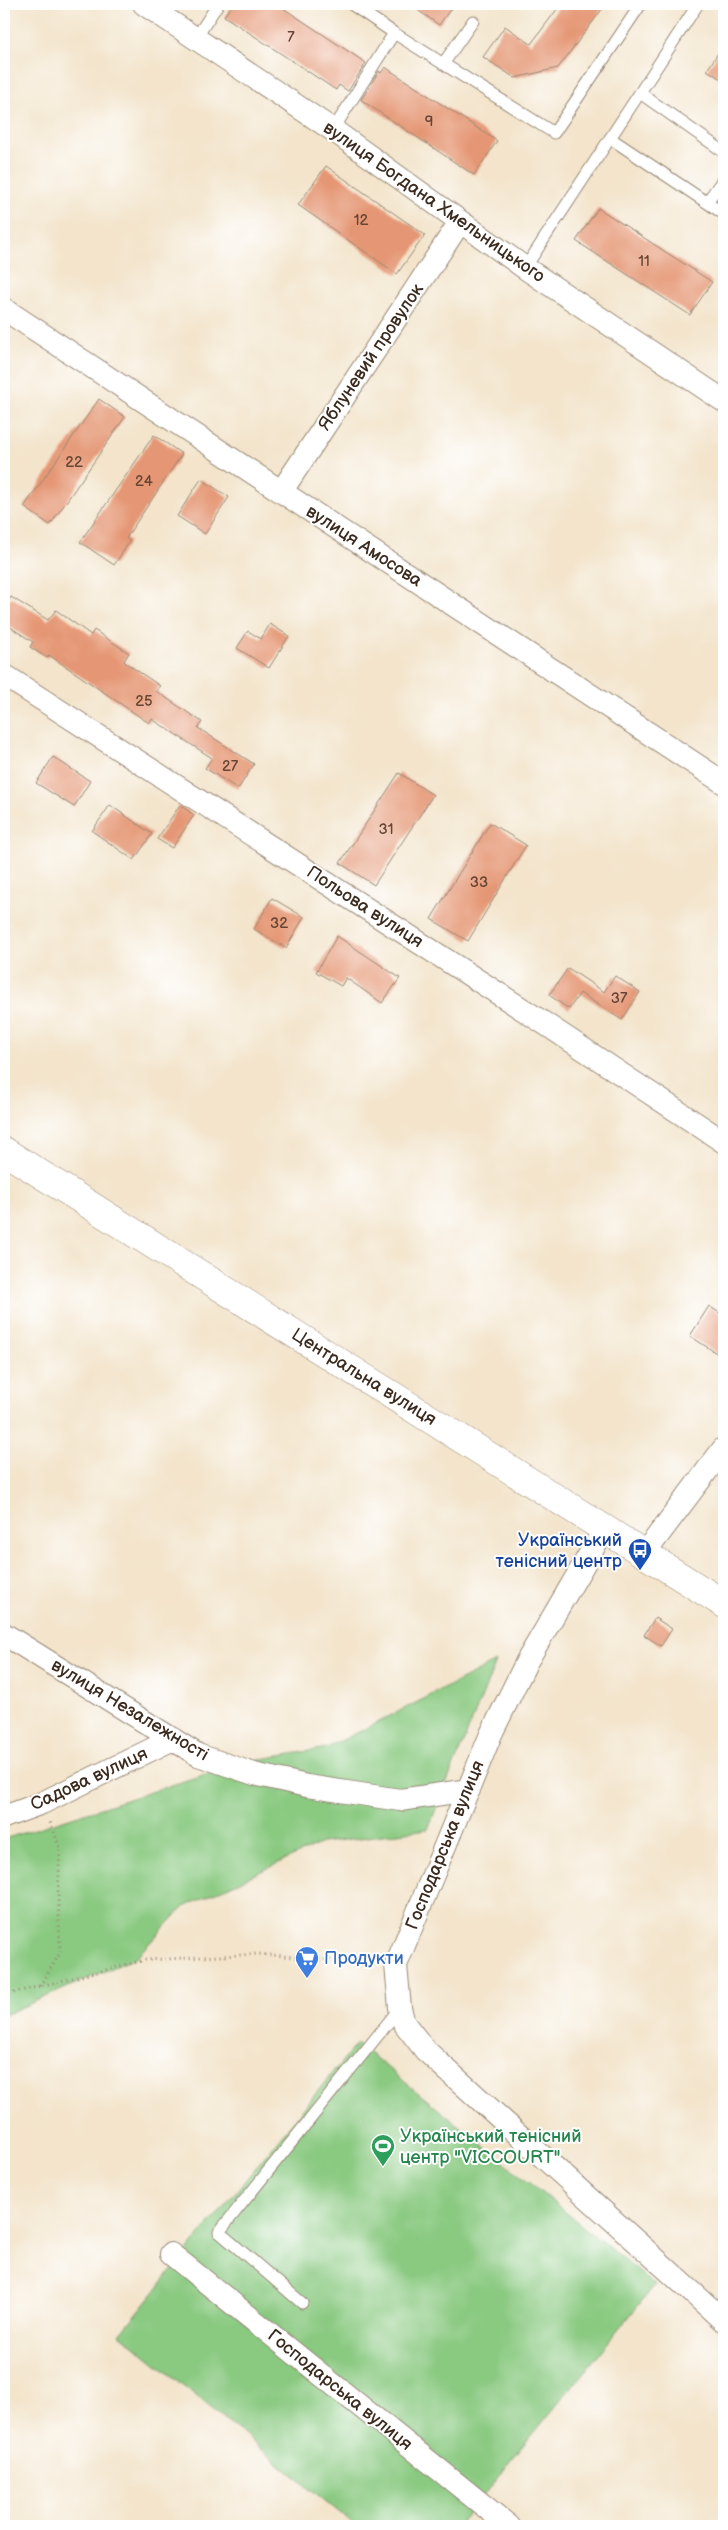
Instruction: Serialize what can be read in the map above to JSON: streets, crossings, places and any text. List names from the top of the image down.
{
  "streets": {
    "main road": ["Центральна вулиця"],
    "street": [
      "вулиця Богдана Хмельницького",
      "Яблуневий провулок",
      "вулиця Амосова",
      "Польова вулиця",
      "вулиця Незалежності",
      "Садова вулиця",
      "Господарська вулиця"
    ]
  },
  "crossings": [
    ["вулиця Богдана Хмельницького", "Яблуневий провулок"],
    ["Яблуневий провулок", "вулиця Амосова"],
    ["Центральна вулиця", "Господарська вулиця"],
    ["вулиця Незалежності", "Садова вулиця"],
    ["вулиця Незалежності", "Господарська вулиця"]
  ],
  "places": {
    "bus stop": ["Український тенісний центр"],
    "supermarket": ["Продукти"],
    "sports": ["Український тенісний центр \"VICCOURT\""]
  },
  "house_numbers": [
    "7",
    "9",
    "12",
    "11",
    "22",
    "24",
    "25",
    "27",
    "31",
    "33",
    "32",
    "37"
  ]
}
